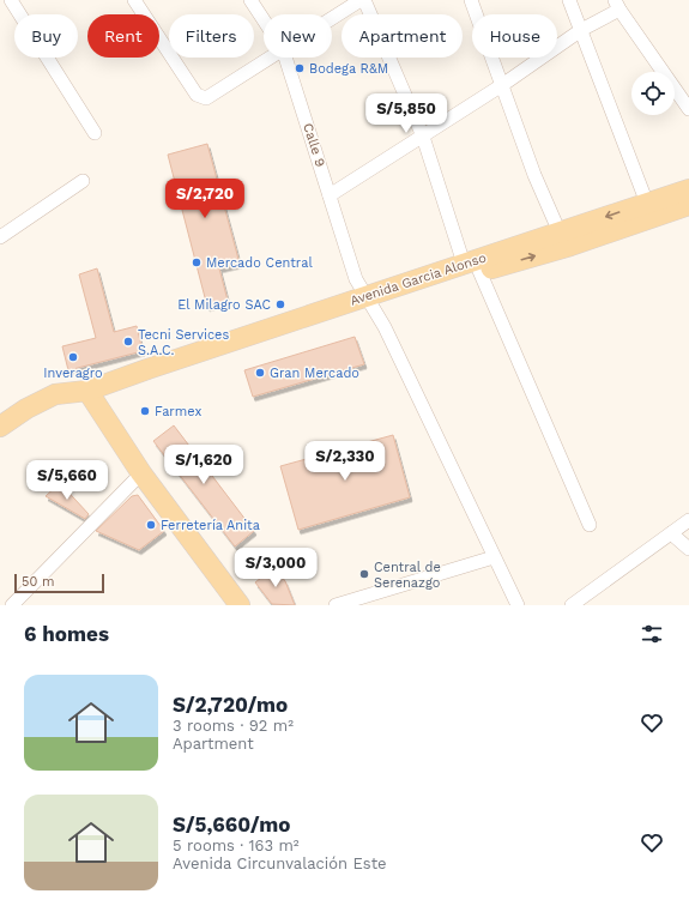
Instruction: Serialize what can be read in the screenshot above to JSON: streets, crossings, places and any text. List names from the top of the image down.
{
  "streets": {
    "main road": ["Avenida Garcia Alonso"],
    "street": ["Calle 9"]
  },
  "crossings": [
    ["Calle 9", "Avenida Garcia Alonso"]
  ],
  "places": [
    "Bodega R&M",
    "Mercado Central",
    "El Milagro SAC",
    "Tecni Services S.A.C.",
    "Inveragro",
    "Gran Mercado",
    "Farmex",
    "Ferretería Anita",
    "Central de Serenazgo"
  ],
  "scale_bar": "50 m",
  "page": {
    "chip": [
      "Buy",
      "Rent",
      "Filters",
      "New",
      "Apartment",
      "House"
    ],
    "price": [
      "S/5,850",
      "S/2,720",
      "S/2,330",
      "S/1,620",
      "S/5,660",
      "S/3,000"
    ],
    "scale": "50 m",
    "heading": "6 homes",
    "list": [
      {
        "name": "S/2,720/mo",
        "note": "3 rooms · 92 m² · Apartment"
      },
      {
        "name": "S/5,660/mo",
        "note": "5 rooms · 163 m² · Avenida Circunvalación Este"
      }
    ]
  }
}
